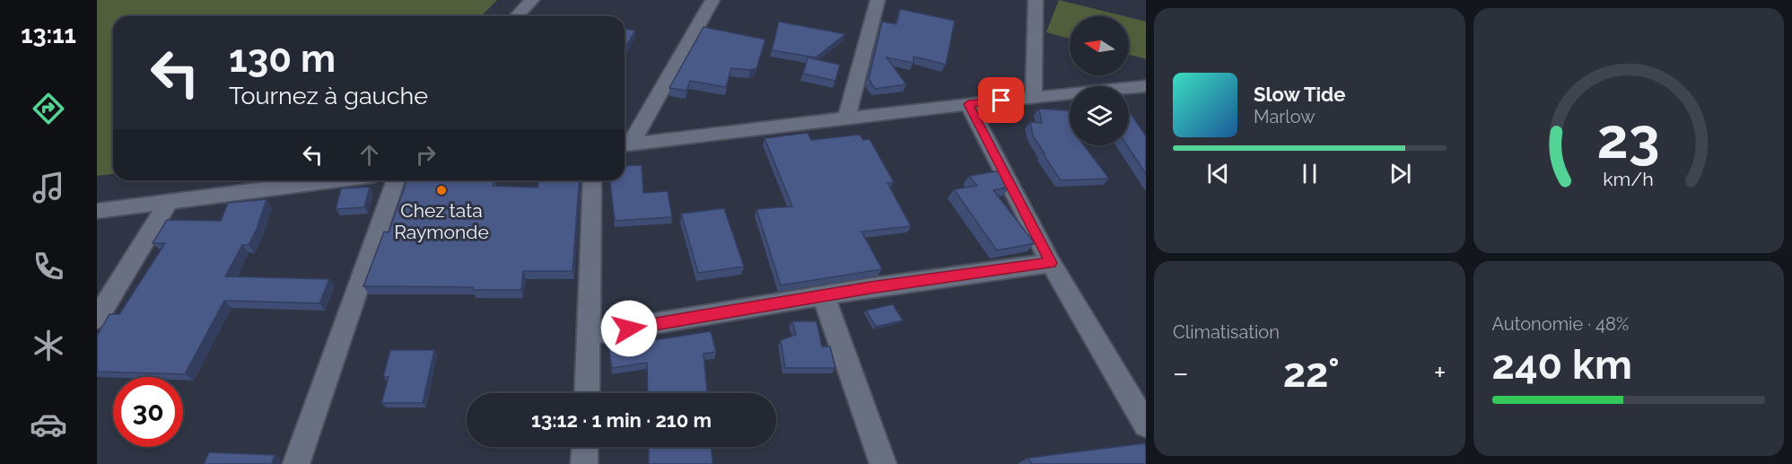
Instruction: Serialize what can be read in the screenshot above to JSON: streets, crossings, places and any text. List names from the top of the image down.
{
  "places": ["Chez tata Raymonde"],
  "north": "left",
  "page": {
    "tabs": "13:11",
    "turn": ["130 m", "Tournez à gauche"],
    "song": ["Slow Tide", "Marlow"],
    "tile": [
      "Climatisation",
      ["Autonomie · 48%", "240 km"]
    ],
    "heat": ["−", "22°", "+"],
    "limit": "30",
    "trip": "13:12 · 1 min · 210 m",
    "gauge": ["23", "km/h"]
  }
}
